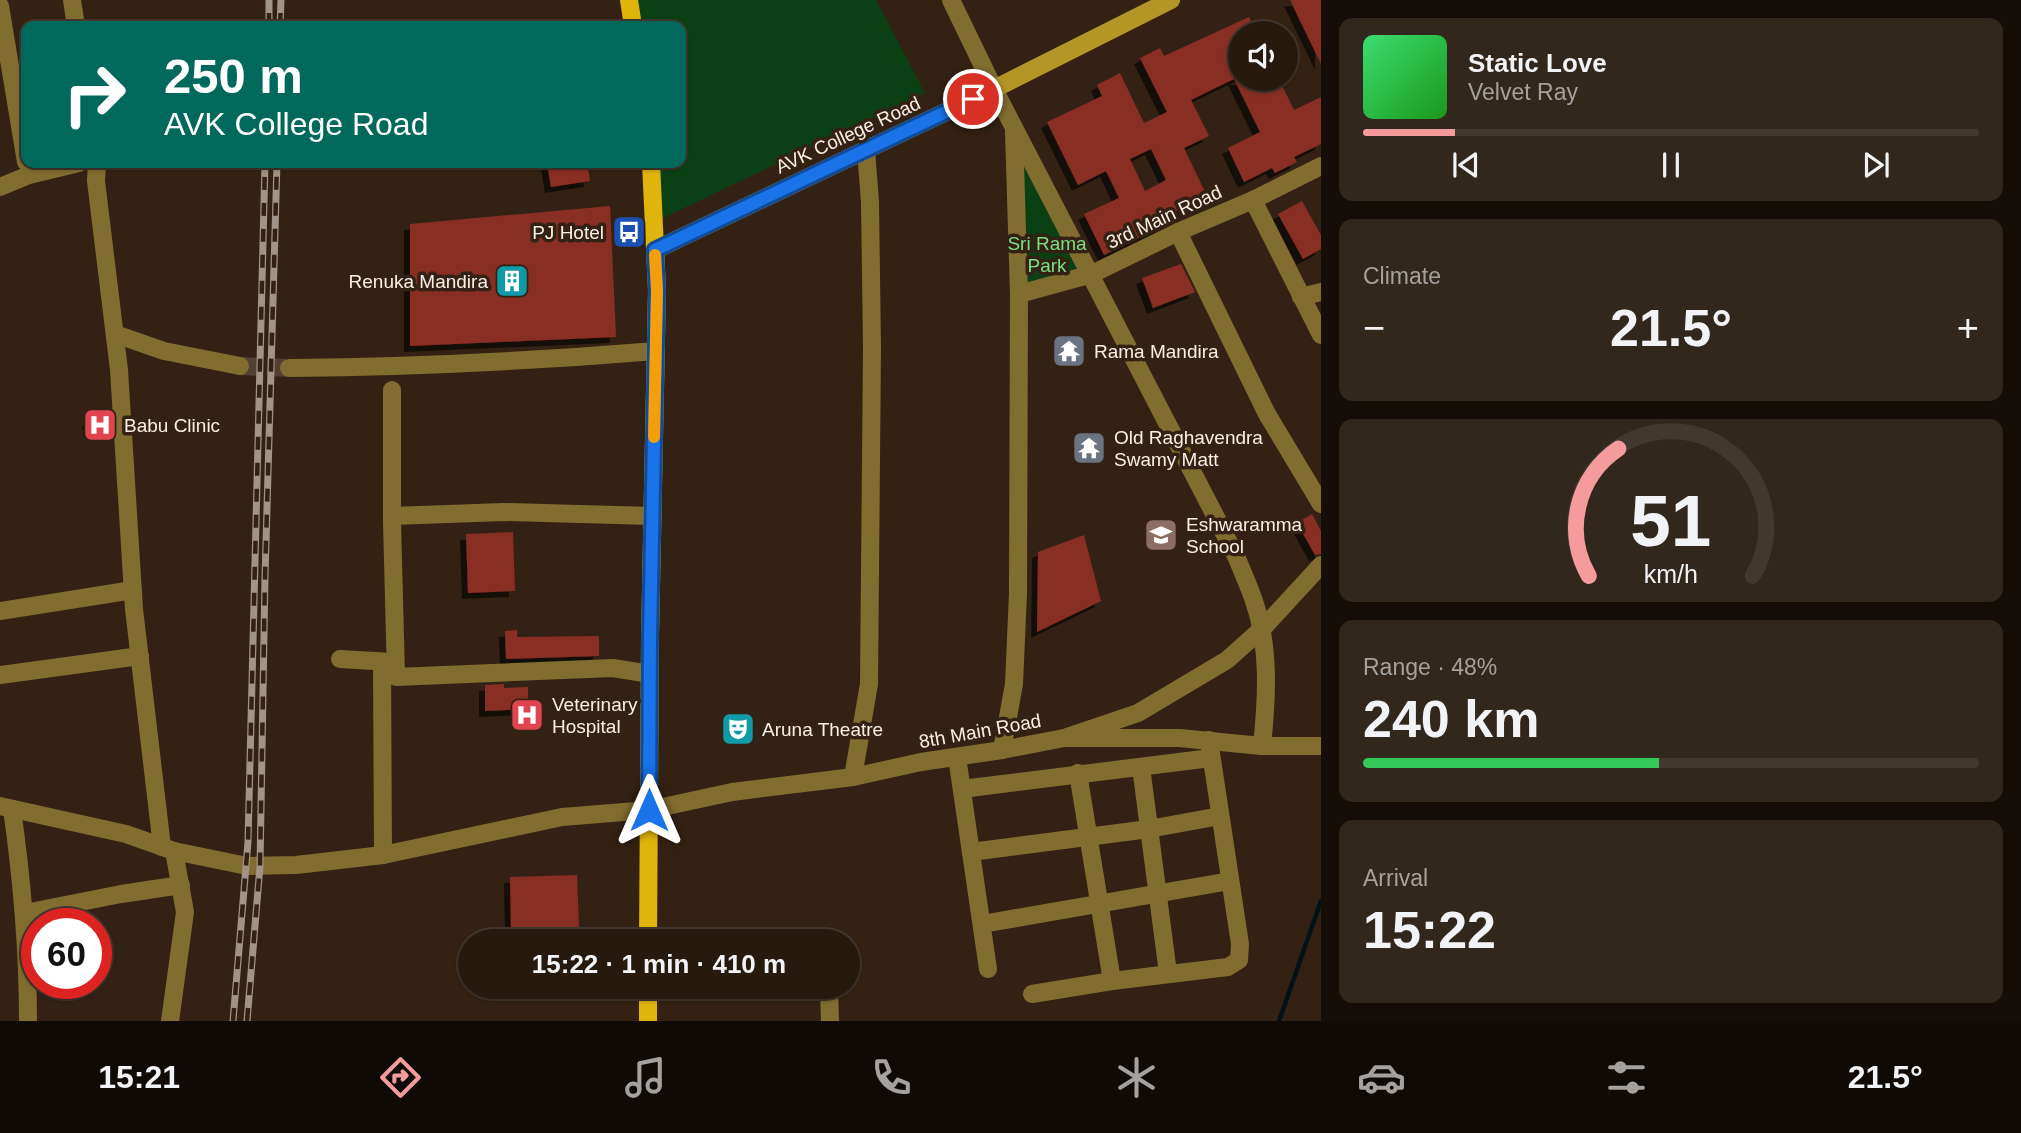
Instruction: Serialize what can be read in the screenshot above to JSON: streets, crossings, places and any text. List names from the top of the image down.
{
  "streets": {
    "main road": ["AVK College Road"],
    "street": ["3rd Main Road", "8th Main Road"]
  },
  "parks": ["Sri Rama Park"],
  "places": {
    "bus stop": ["PJ Hotel"],
    "building": ["Renuka Mandira"],
    "temple": ["Rama Mandira", "Old Raghavendra Swamy Matt"],
    "hospital": ["Babu Clinic", "Veterinary Hospital"],
    "school or university": ["Eshwaramma School"],
    "theatre": ["Aruna Theatre"]
  },
  "page": {
    "turn": ["250 m", "AVK College Road"],
    "song": ["Static Love", "Velvet Ray"],
    "tile": [
      "Climate",
      ["Range · 48%", "240 km"],
      ["Arrival", "15:22"]
    ],
    "heat": ["−", "21.5°", "+"],
    "limit": "60",
    "trip": "15:22 · 1 min · 410 m",
    "tabs": ["15:21", "21.5°"],
    "gauge": ["51", "km/h"]
  }
}
